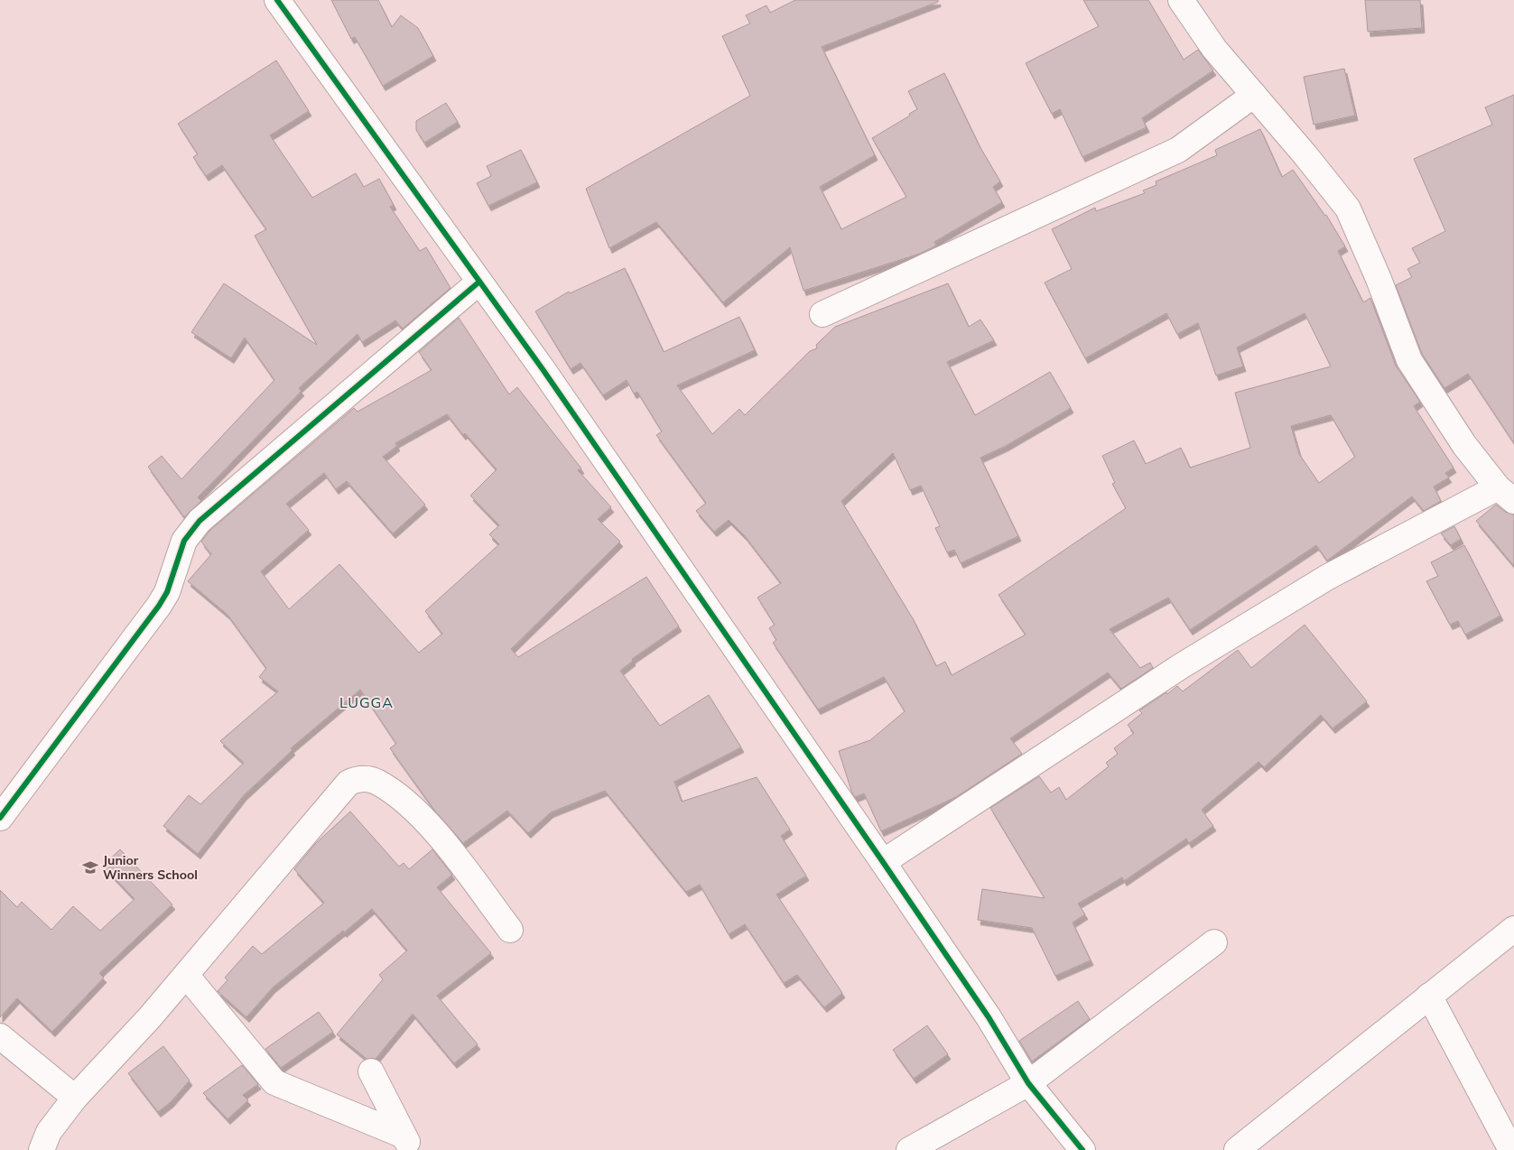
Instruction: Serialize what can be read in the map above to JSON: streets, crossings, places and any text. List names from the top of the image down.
{
  "districts": ["LUGGA"],
  "places": {
    "school or university": ["Junior Winners School"]
  }
}
